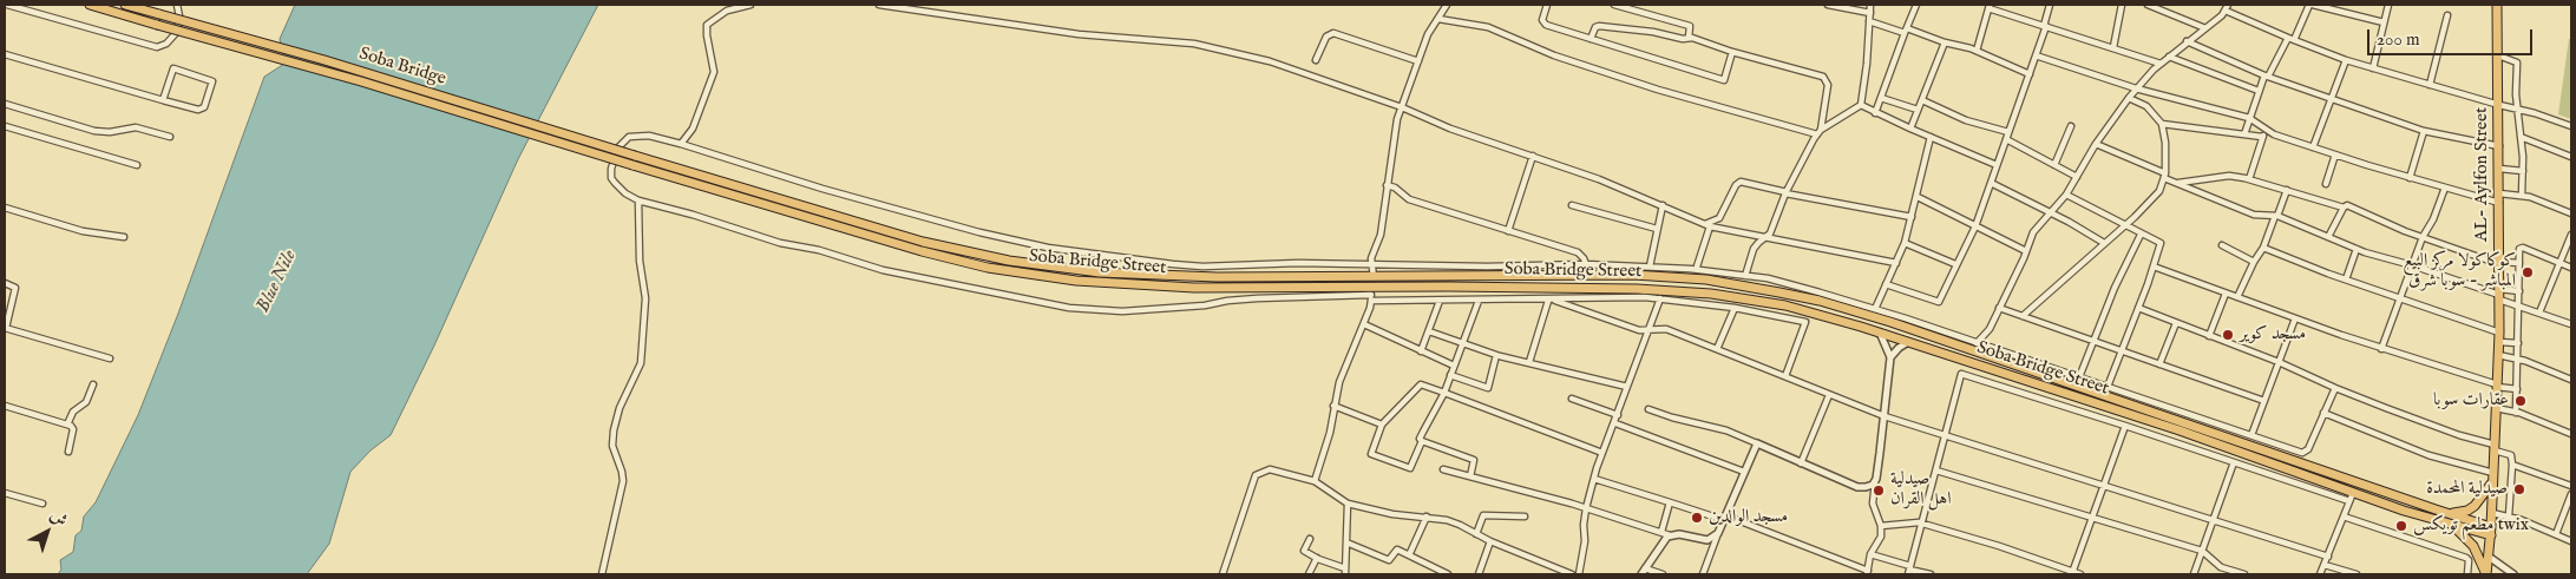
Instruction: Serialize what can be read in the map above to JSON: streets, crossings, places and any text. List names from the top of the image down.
{
  "streets": {
    "highway": ["Soba Bridge", "AL- Aylfon Street", "Soba Bridge Street"]
  },
  "crossings": [
    ["Soba Bridge", "Soba Bridge Street"],
    ["AL- Aylfon Street", "Soba Bridge Street"]
  ],
  "water": ["Blue Nile"],
  "places": [
    "كوكاكولا مركز البيع المباشر - سوبا شرق",
    "مسجد كوير",
    "عقارات سوبا",
    "صيدلية المحمدة",
    "صيدلية اهل القران",
    "مسجد الوالدين",
    "مطعم تويكس twix"
  ],
  "scale_bar": "200 m",
  "north": "top right"
}
